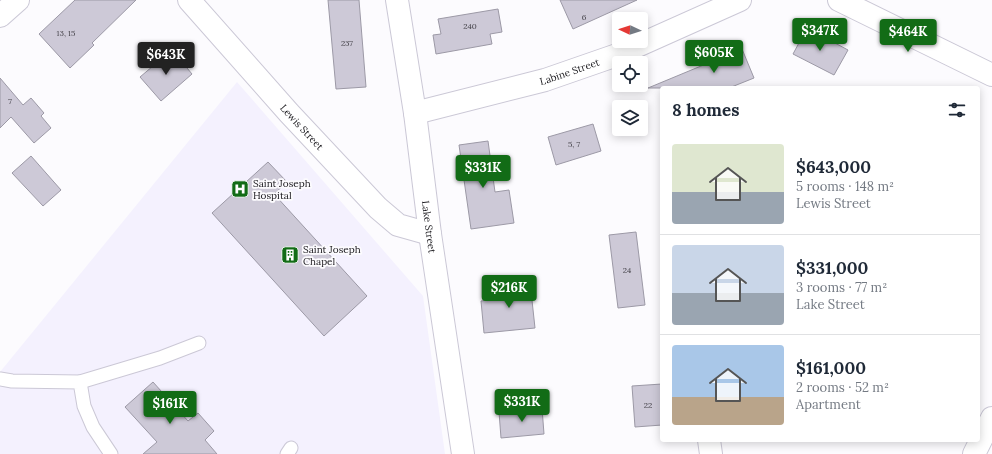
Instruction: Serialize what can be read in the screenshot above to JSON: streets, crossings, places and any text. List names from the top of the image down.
{
  "streets": {
    "street": ["Labine Street", "Lewis Street", "Lake Street"]
  },
  "crossings": [
    ["Labine Street", "Lake Street"],
    ["Lewis Street", "Lake Street"]
  ],
  "places": {
    "hospital": ["Saint Joseph Hospital"],
    "building": ["Saint Joseph Chapel"]
  },
  "house_numbers": [
    "6",
    "240",
    "13, 15",
    "237",
    "7",
    "5, 7",
    "24",
    "22"
  ],
  "north": "left",
  "page": {
    "price": [
      "$347K",
      "$464K",
      "$605K",
      "$643K",
      "$331K",
      "$216K",
      "$331K",
      "$161K"
    ],
    "heading": "8 homes",
    "list": [
      {
        "name": "$643,000",
        "note": "5 rooms · 148 m² · Lewis Street"
      },
      {
        "name": "$331,000",
        "note": "3 rooms · 77 m² · Lake Street"
      },
      {
        "name": "$161,000",
        "note": "2 rooms · 52 m² · Apartment"
      }
    ]
  }
}
